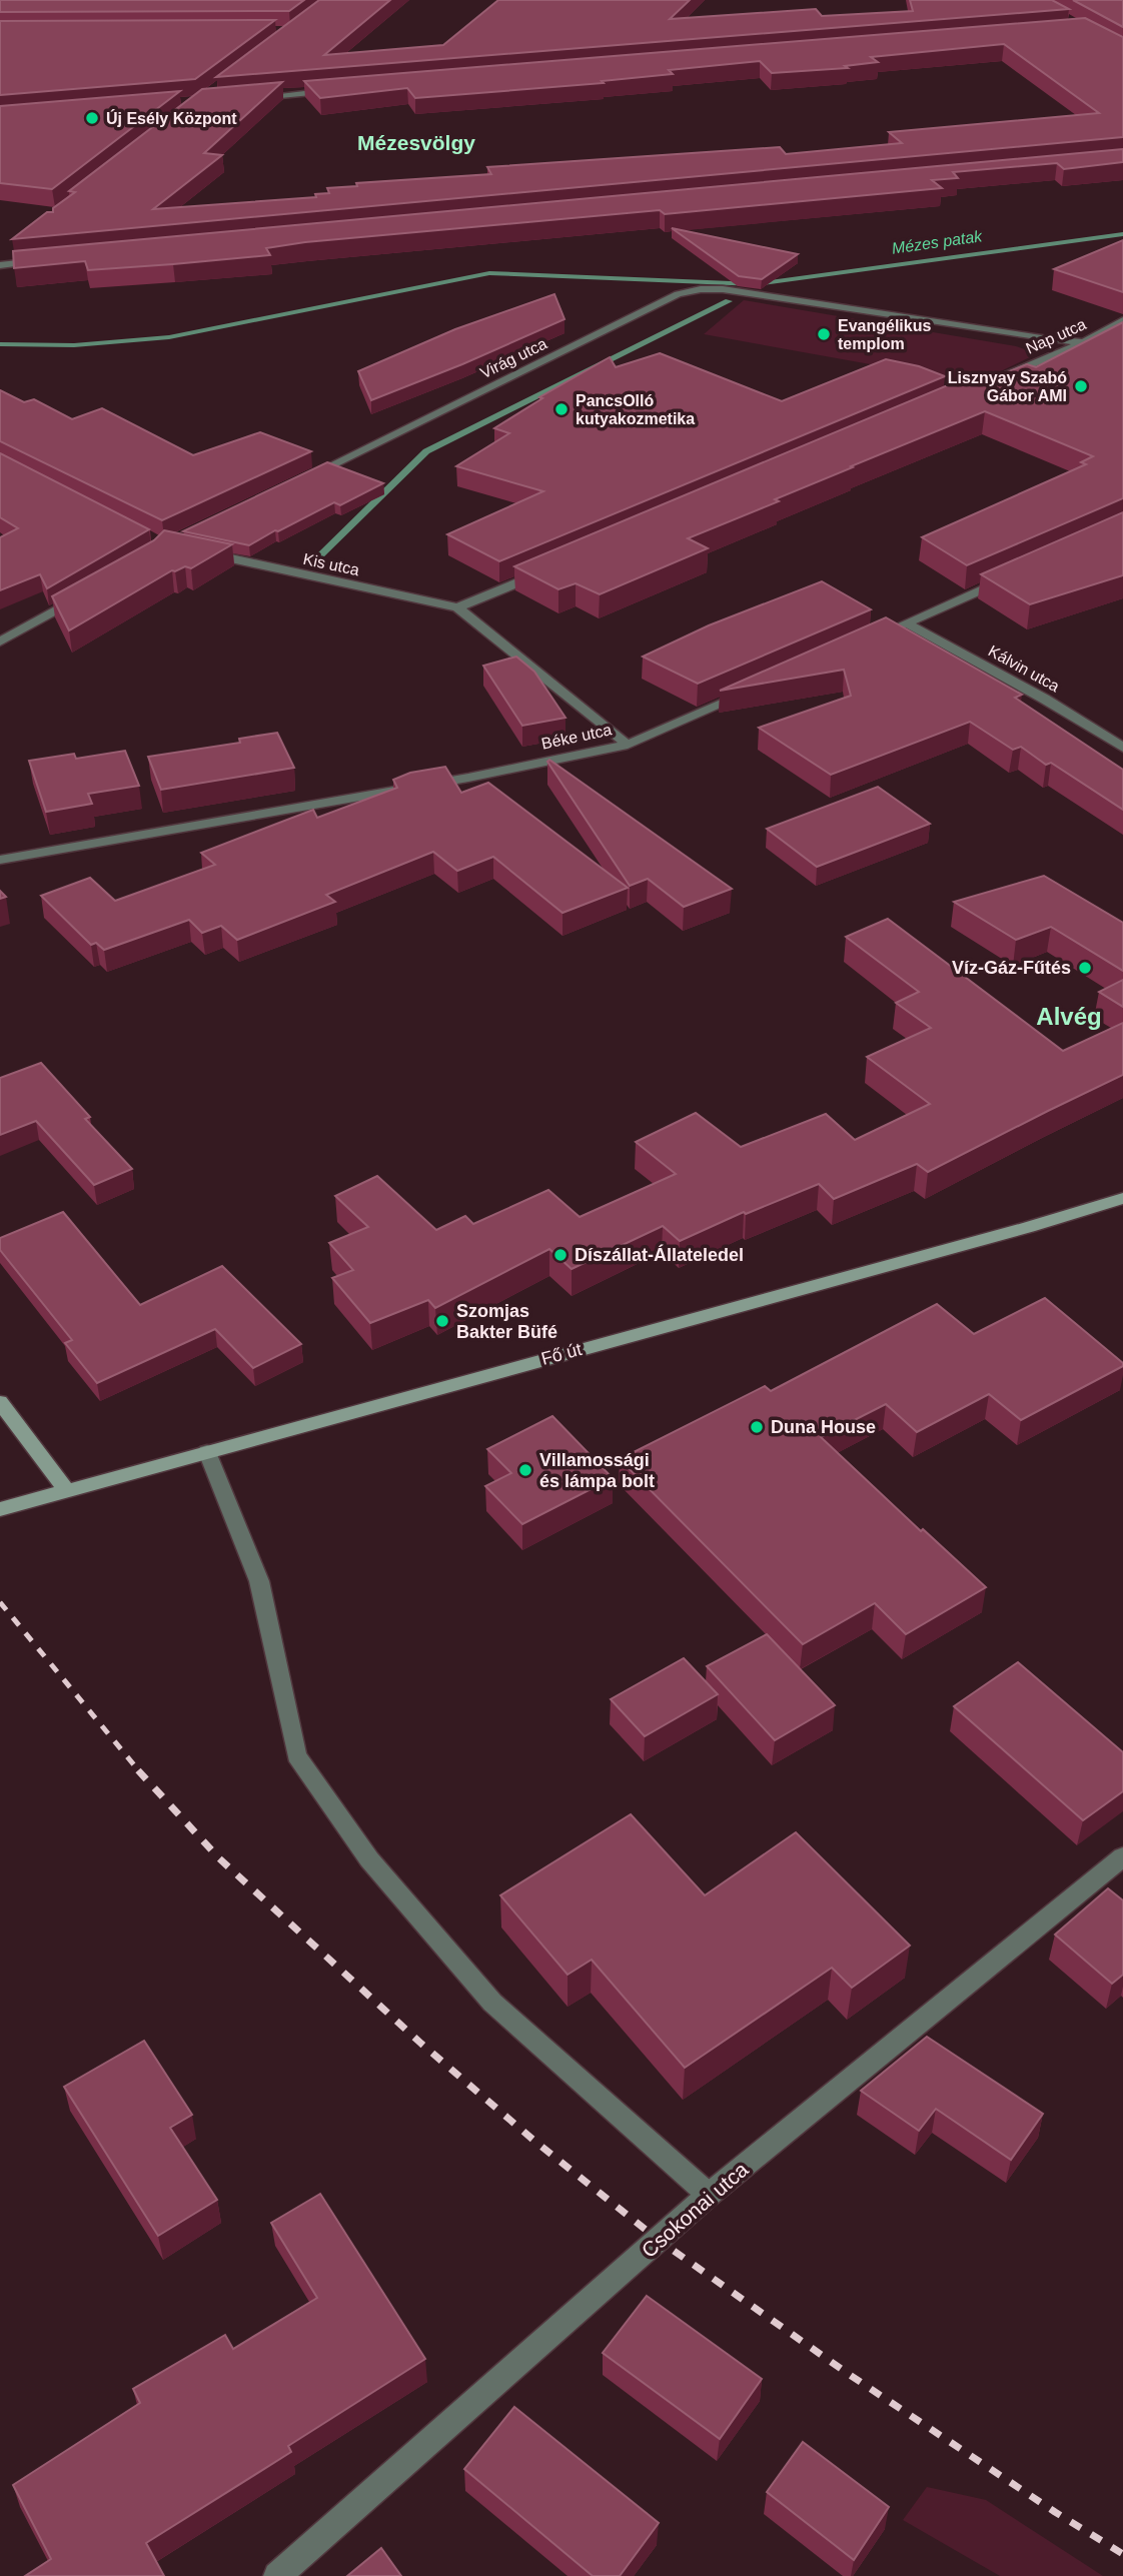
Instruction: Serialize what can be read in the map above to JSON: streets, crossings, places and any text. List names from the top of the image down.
{
  "streets": {
    "main road": ["Fő út"],
    "street": [
      "Nap utca",
      "Virág utca",
      "Kis utca",
      "Kálvin utca",
      "Béke utca",
      "Csokonai utca"
    ]
  },
  "crossings": [
    ["Nap utca", "Virág utca"],
    ["Kis utca", "Béke utca"]
  ],
  "districts": ["Mézesvölgy", "Alvég"],
  "water": ["Mézes patak"],
  "places": [
    "Új Esély Központ",
    "Evangélikus templom",
    "Lisznyay Szabó Gábor AMI",
    "PancsOlló kutyakozmetika",
    "Víz-Gáz-Fűtés",
    "Díszállat-Állateledel",
    "Szomjas Bakter Büfé",
    "Duna House",
    "Villamossági és lámpa bolt"
  ]
}
